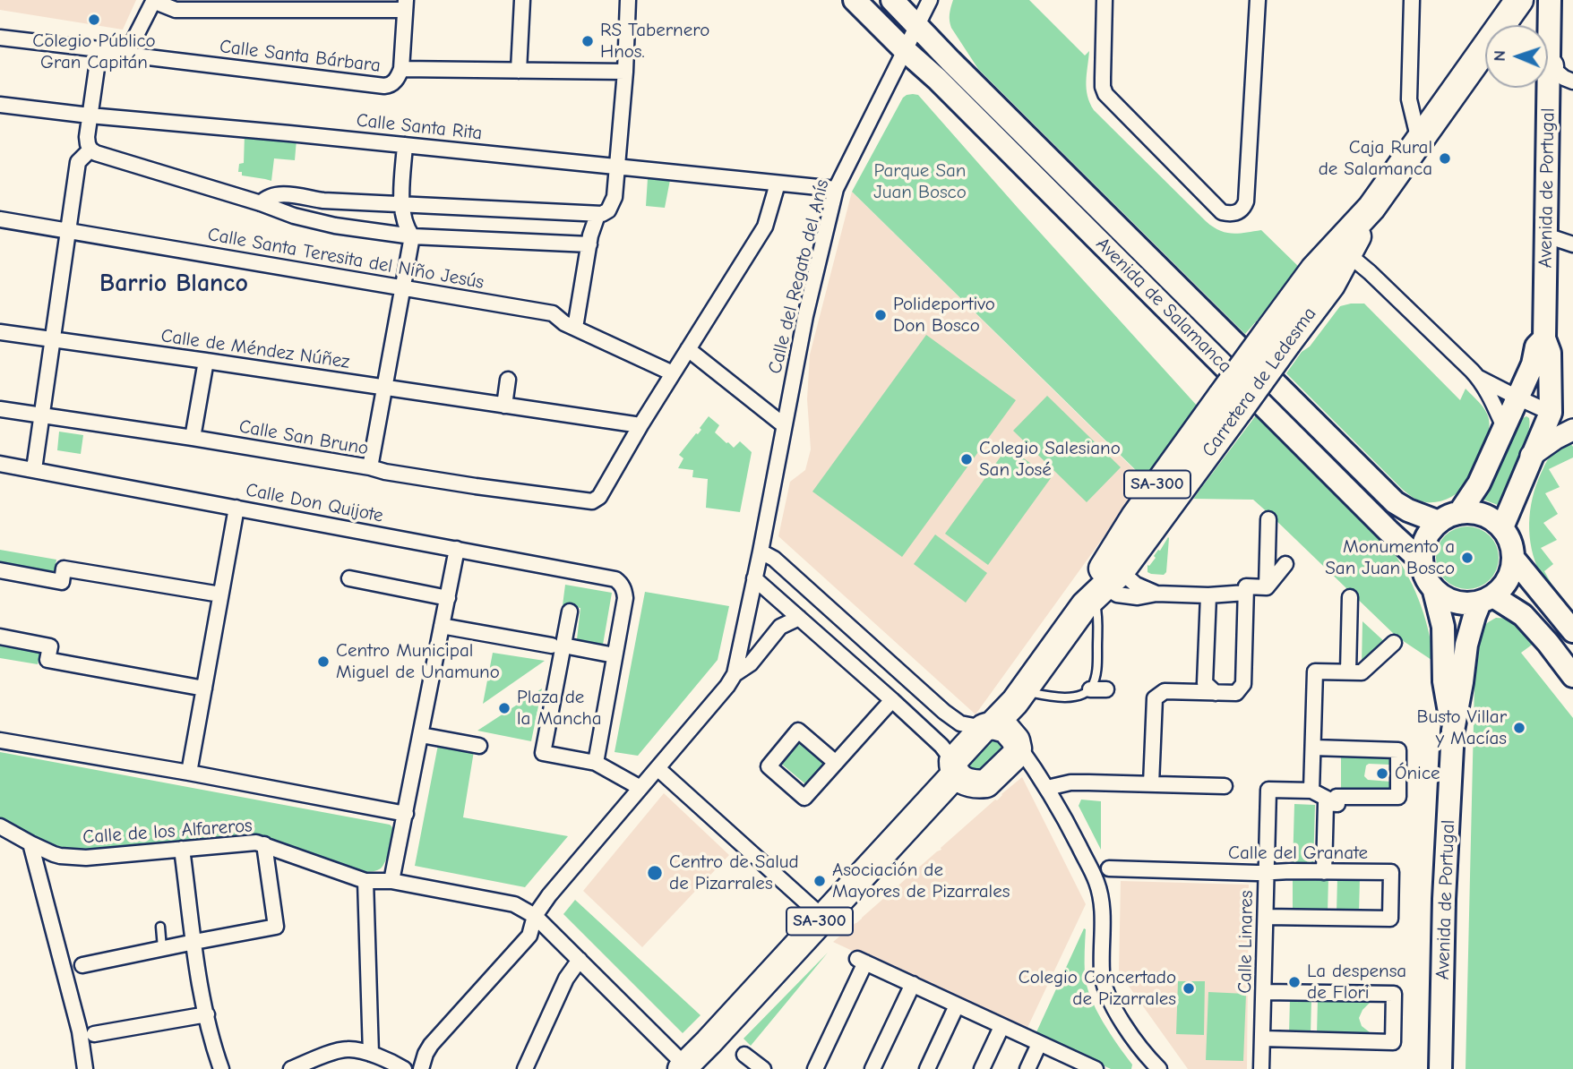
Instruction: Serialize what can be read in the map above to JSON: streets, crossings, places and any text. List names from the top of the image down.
{
  "streets": {
    "highway": ["Carretera de Ledesma", "SA-300"],
    "main road": ["Avenida de Portugal", "Avenida de Salamanca"],
    "street": [
      "Calle Santa Bárbara",
      "Calle Santa Rita",
      "Calle Santa Teresita del Niño Jesús",
      "Calle del Regato del Anís",
      "Calle de Méndez Núñez",
      "Calle San Bruno",
      "Calle Don Quijote",
      "Calle de los Alfareros",
      "Calle del Granate",
      "Calle Linares"
    ]
  },
  "crossings": [
    ["Calle Santa Rita", "Calle del Regato del Anís"],
    ["Avenida de Portugal", "Avenida de Salamanca"],
    ["Calle del Regato del Anís", "Avenida de Salamanca"],
    ["Calle de Méndez Núñez", "Calle San Bruno"],
    ["Carretera de Ledesma", "SA-300"],
    ["SA-300", "Calle de los Alfareros"],
    ["Calle del Granate", "Calle Linares"]
  ],
  "districts": ["Barrio Blanco"],
  "parks": ["Parque San Juan Bosco"],
  "places": [
    "Colegio Público Gran Capitán",
    "RS Tabernero Hnos.",
    "Caja Rural de Salamanca",
    "Polideportivo Don Bosco",
    "Colegio Salesiano San José",
    "Monumento a San Juan Bosco",
    "Centro Municipal Miguel de Unamuno",
    "Plaza de la Mancha",
    "Busto Villar y Macías",
    "Ónice",
    "Centro de Salud de Pizarrales",
    "Asociación de Mayores de Pizarrales",
    "La despensa de Flori",
    "Colegio Concertado de Pizarrales"
  ],
  "north": "left"
}
